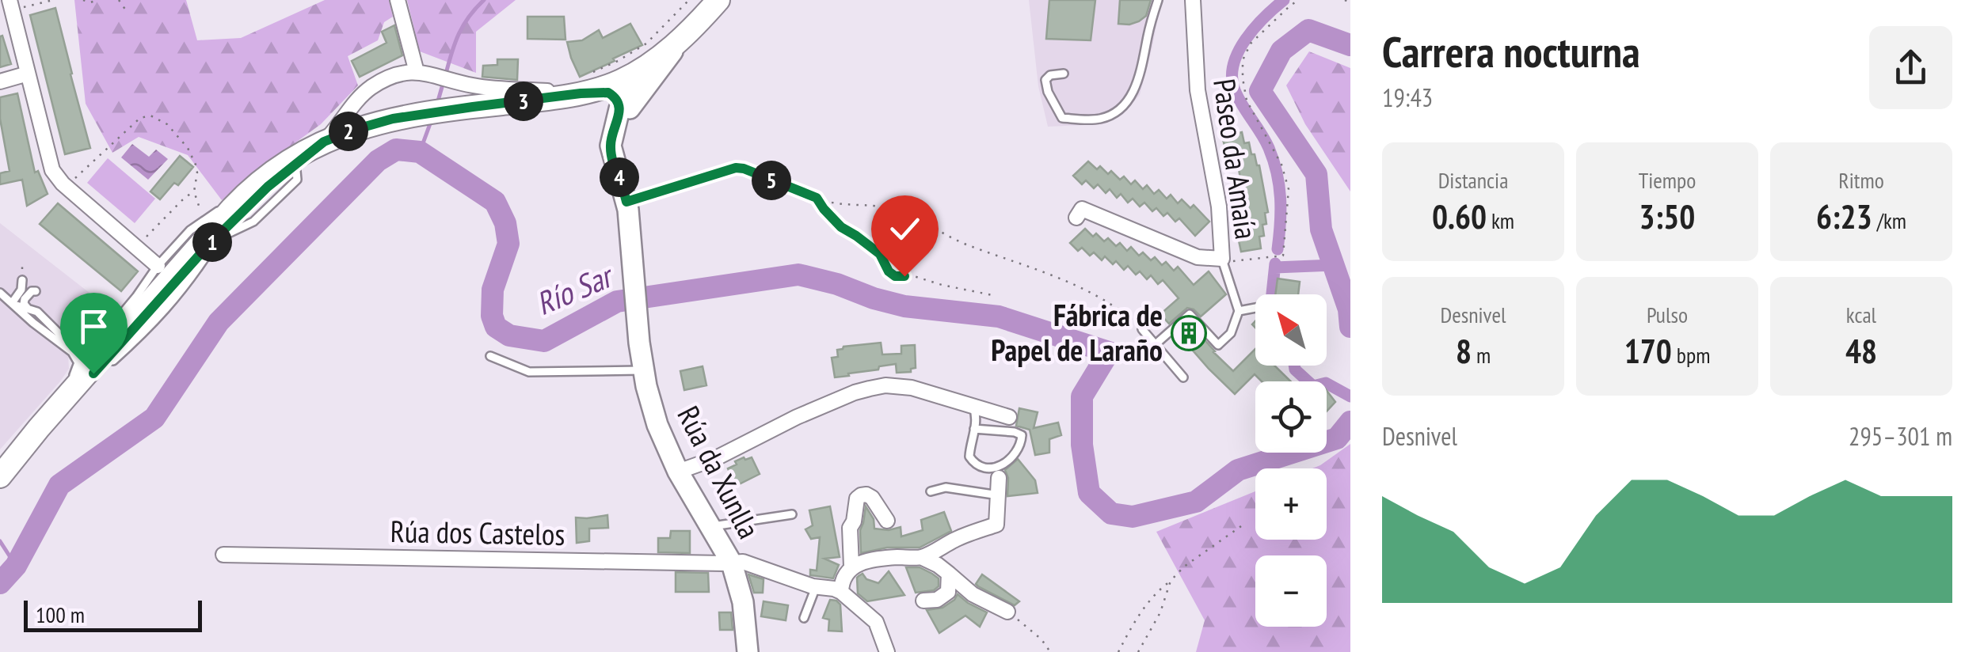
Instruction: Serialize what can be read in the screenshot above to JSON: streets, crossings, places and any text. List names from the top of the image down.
{
  "streets": {
    "street": ["Paseo da Amaía", "Rúa da Xunlla", "Rúa dos Castelos"]
  },
  "crossings": [
    ["Rúa da Xunlla", "Rúa dos Castelos"]
  ],
  "water": ["Río Sar"],
  "places": {
    "building": ["Fábrica de Papel de Laraño"]
  },
  "scale_bar": "100 m",
  "north": "top left",
  "page": {
    "heading": ["Carrera nocturna", "19:43"],
    "pins": [
      "3",
      "2",
      "4",
      "5",
      "1"
    ],
    "stats": [
      ["Distancia", "0.60 km"],
      ["Tiempo", "3:50"],
      ["Ritmo", "6:23 /km"],
      ["Desnivel", "8 m"],
      ["Pulso", "170 bpm"],
      ["kcal", "48"]
    ],
    "map_buttons": ["+", "−"],
    "chart": ["Desnivel", "295–301 m"],
    "scale": "100 m"
  }
}
